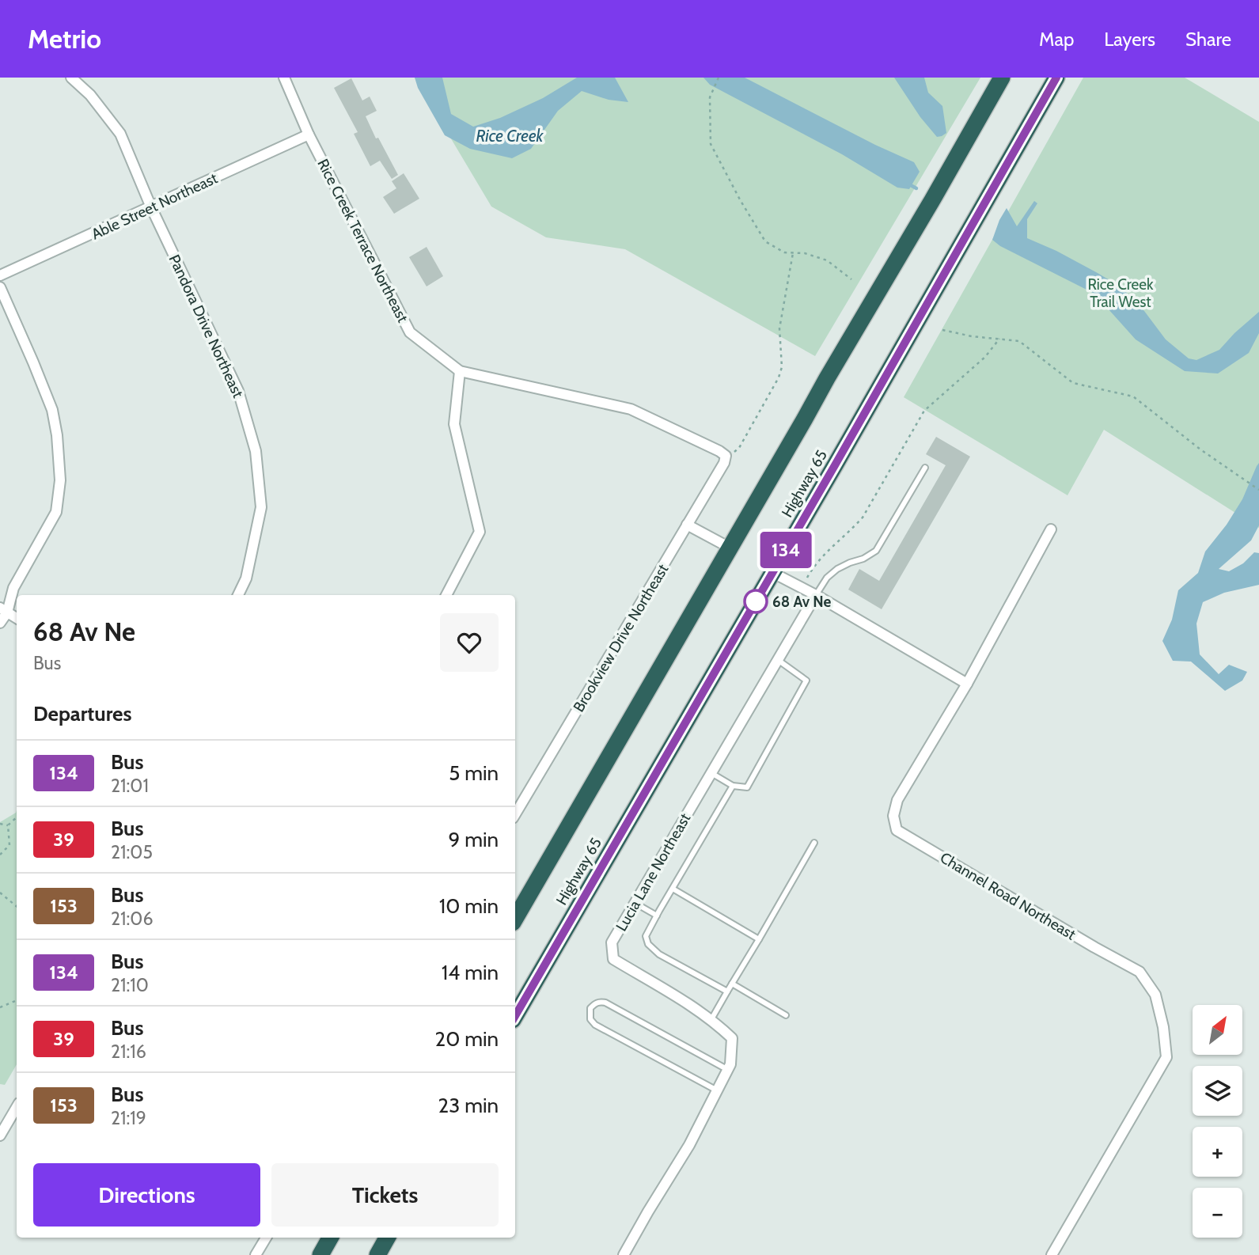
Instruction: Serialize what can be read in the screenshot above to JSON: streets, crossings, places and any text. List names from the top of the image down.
{
  "streets": {
    "highway": ["Highway 65"],
    "street": [
      "Able Street Northeast",
      "Rice Creek Terrace Northeast",
      "Pandora Drive Northeast",
      "Brookview Drive Northeast",
      "Lucia Lane Northeast",
      "Channel Road Northeast"
    ]
  },
  "crossings": [
    ["Able Street Northeast", "Rice Creek Terrace Northeast"],
    ["Able Street Northeast", "Pandora Drive Northeast"],
    ["Rice Creek Terrace Northeast", "Brookview Drive Northeast"]
  ],
  "water": ["Rice Creek"],
  "parks": ["Rice Creek Trail West"],
  "places": ["68 Av Ne"],
  "lines": ["bus line 134"],
  "north": "top right",
  "page": {
    "header": "Metrio",
    "nav": ["Map", "Layers", "Share"],
    "on_map": "134",
    "heading": [
      ["68 Av Ne", "Bus"],
      "Departures"
    ],
    "list": [
      {
        "mark": "134",
        "name": "Bus",
        "note": "21:01",
        "value": "5 min"
      },
      {
        "mark": "39",
        "name": "Bus",
        "note": "21:05",
        "value": "9 min"
      },
      {
        "mark": "153",
        "name": "Bus",
        "note": "21:06",
        "value": "10 min"
      },
      {
        "mark": "134",
        "name": "Bus",
        "note": "21:10",
        "value": "14 min"
      },
      {
        "mark": "39",
        "name": "Bus",
        "note": "21:16",
        "value": "20 min"
      },
      {
        "mark": "153",
        "name": "Bus",
        "note": "21:19",
        "value": "23 min"
      }
    ],
    "map_buttons": ["+", "−"],
    "buttons": ["Directions", "Tickets"]
  }
}
